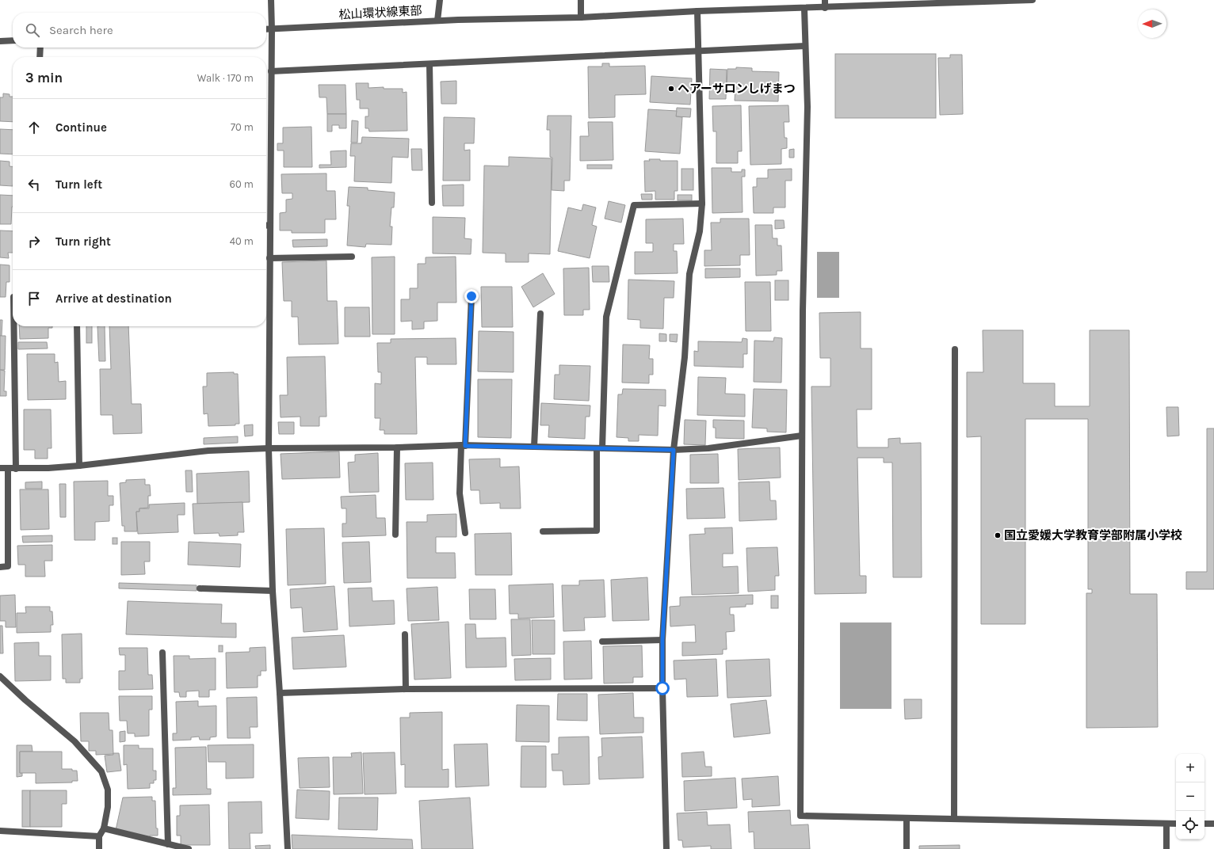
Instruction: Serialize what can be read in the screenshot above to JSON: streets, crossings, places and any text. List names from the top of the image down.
{
  "streets": {
    "street": ["松山環状線東部"]
  },
  "places": ["ヘアーサロンしげまつ", "国立愛媛大学教育学部附属小学校"],
  "north": "left",
  "page": {
    "search": "Search here",
    "heading": ["3 min", "Walk · 170 m"],
    "list": [
      ["Continue", "70 m"],
      ["Turn left", "60 m"],
      ["Turn right", "40 m"],
      "Arrive at destination"
    ],
    "map_buttons": ["+", "−"]
  }
}
